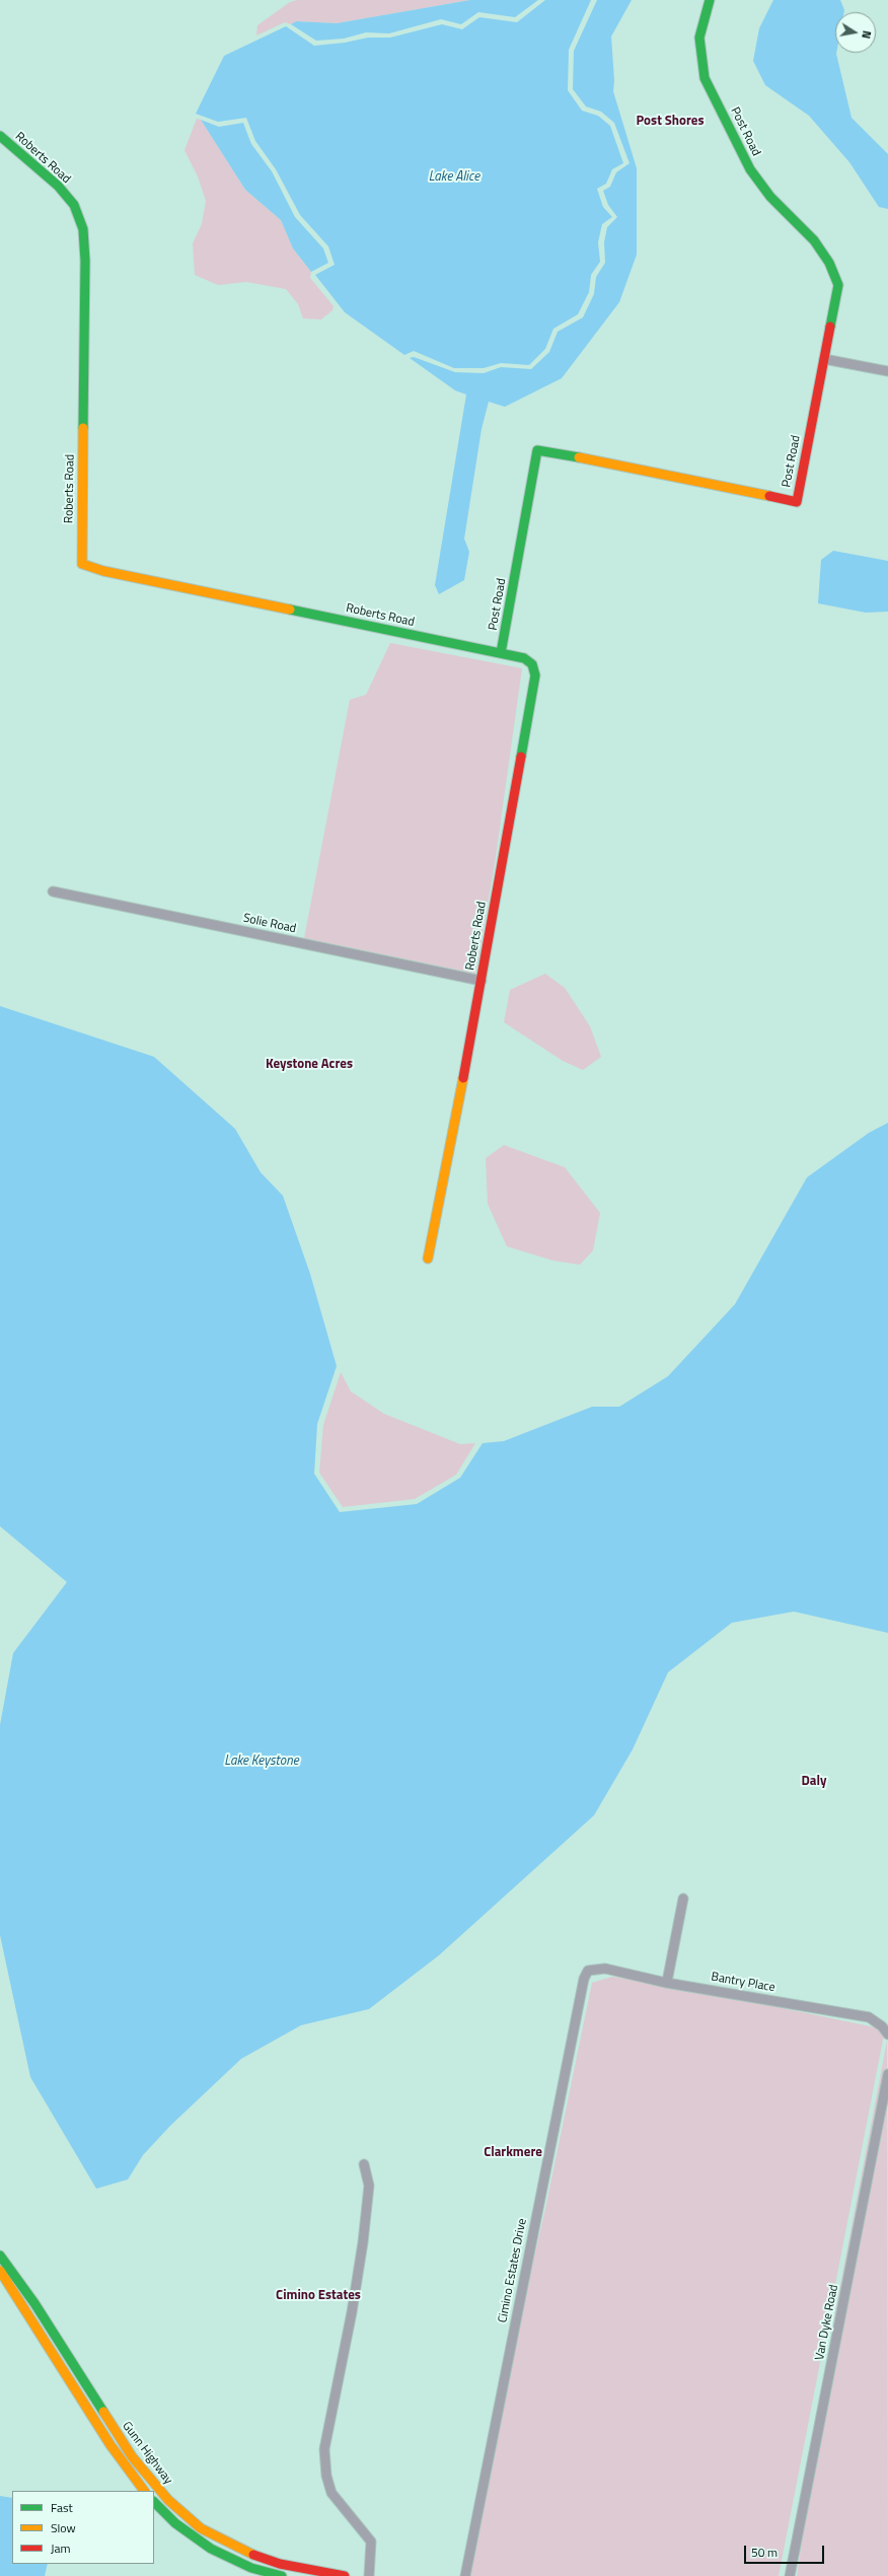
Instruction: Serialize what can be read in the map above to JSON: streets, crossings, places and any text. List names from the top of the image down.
{
  "streets": {
    "street": [
      "Post Road",
      "Roberts Road",
      "Solie Road",
      "Bantry Place",
      "Cimino Estates Drive",
      "Van Dyke Road",
      "Gunn Highway"
    ]
  },
  "crossings": [
    ["Post Road", "Roberts Road"],
    ["Roberts Road", "Solie Road"],
    ["Bantry Place", "Cimino Estates Drive"]
  ],
  "districts": [
    "Post Shores",
    "Keystone Acres",
    "Daly",
    "Clarkmere",
    "Cimino Estates"
  ],
  "water": ["Lake Alice", "Lake Keystone"],
  "legend": ["Fast", "Slow", "Jam"],
  "scale_bar": "50 m",
  "north": "right"
}
